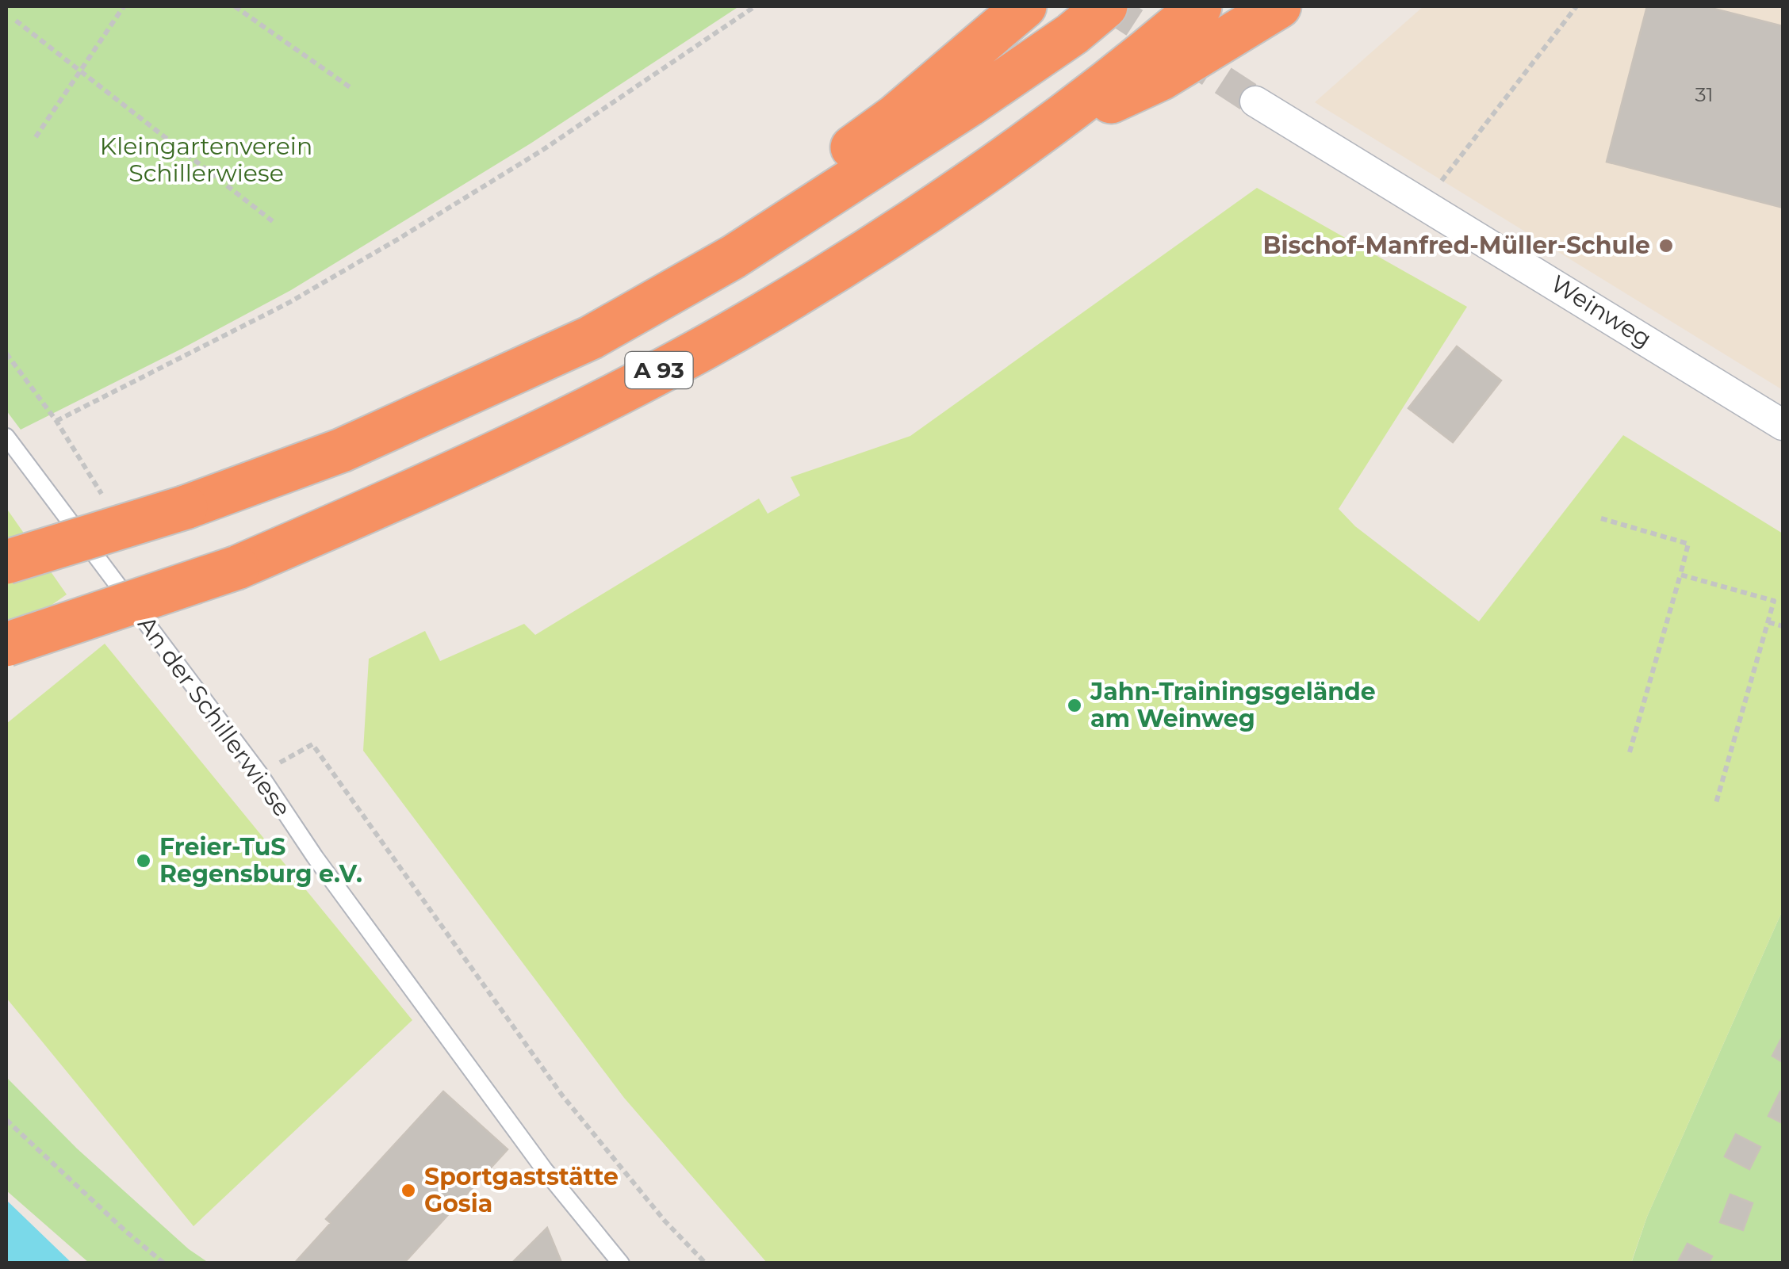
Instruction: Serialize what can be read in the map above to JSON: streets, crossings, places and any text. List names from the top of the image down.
{
  "streets": {
    "highway": ["A 93"],
    "street": ["Weinweg"],
    "lane": ["An der Schillerwiese"]
  },
  "parks": ["Kleingartenverein Schillerwiese"],
  "places": [
    "Bischof-Manfred-Müller-Schule",
    "Jahn-Trainingsgelände am Weinweg",
    "Freier-TuS Regensburg e.V.",
    "Sportgaststätte Gosia"
  ],
  "house_numbers": ["31"]
}
